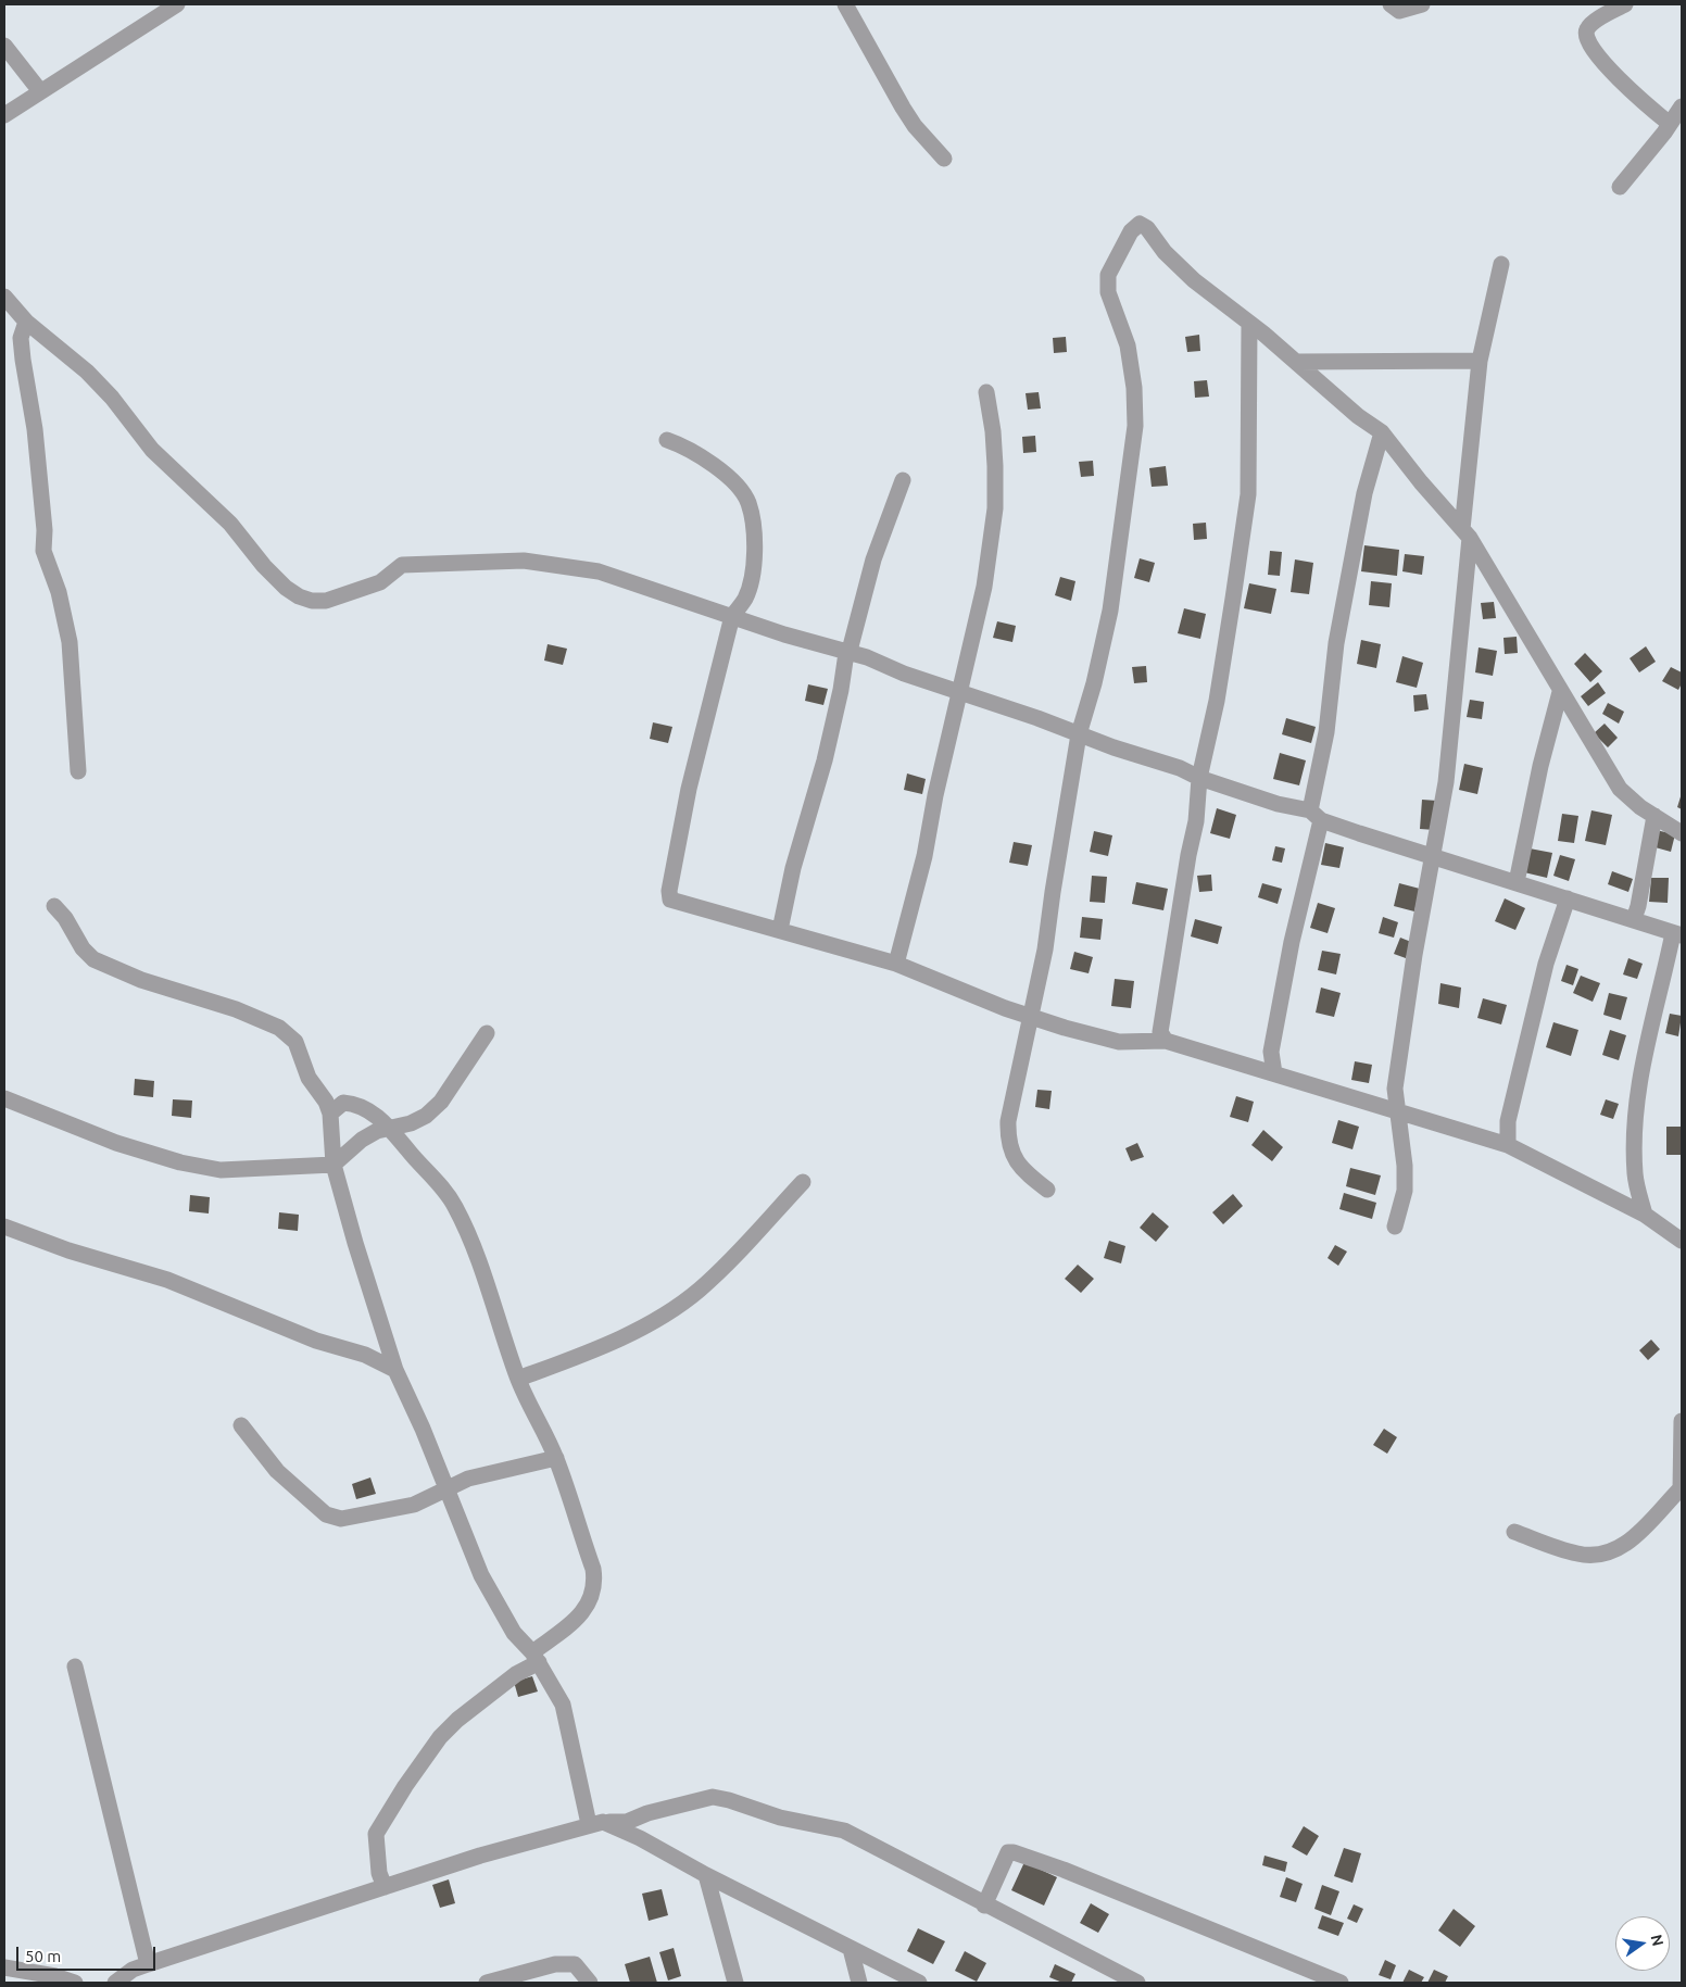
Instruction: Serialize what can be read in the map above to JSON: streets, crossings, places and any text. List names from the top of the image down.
{
  "scale_bar": "50 m",
  "north": "right"
}
